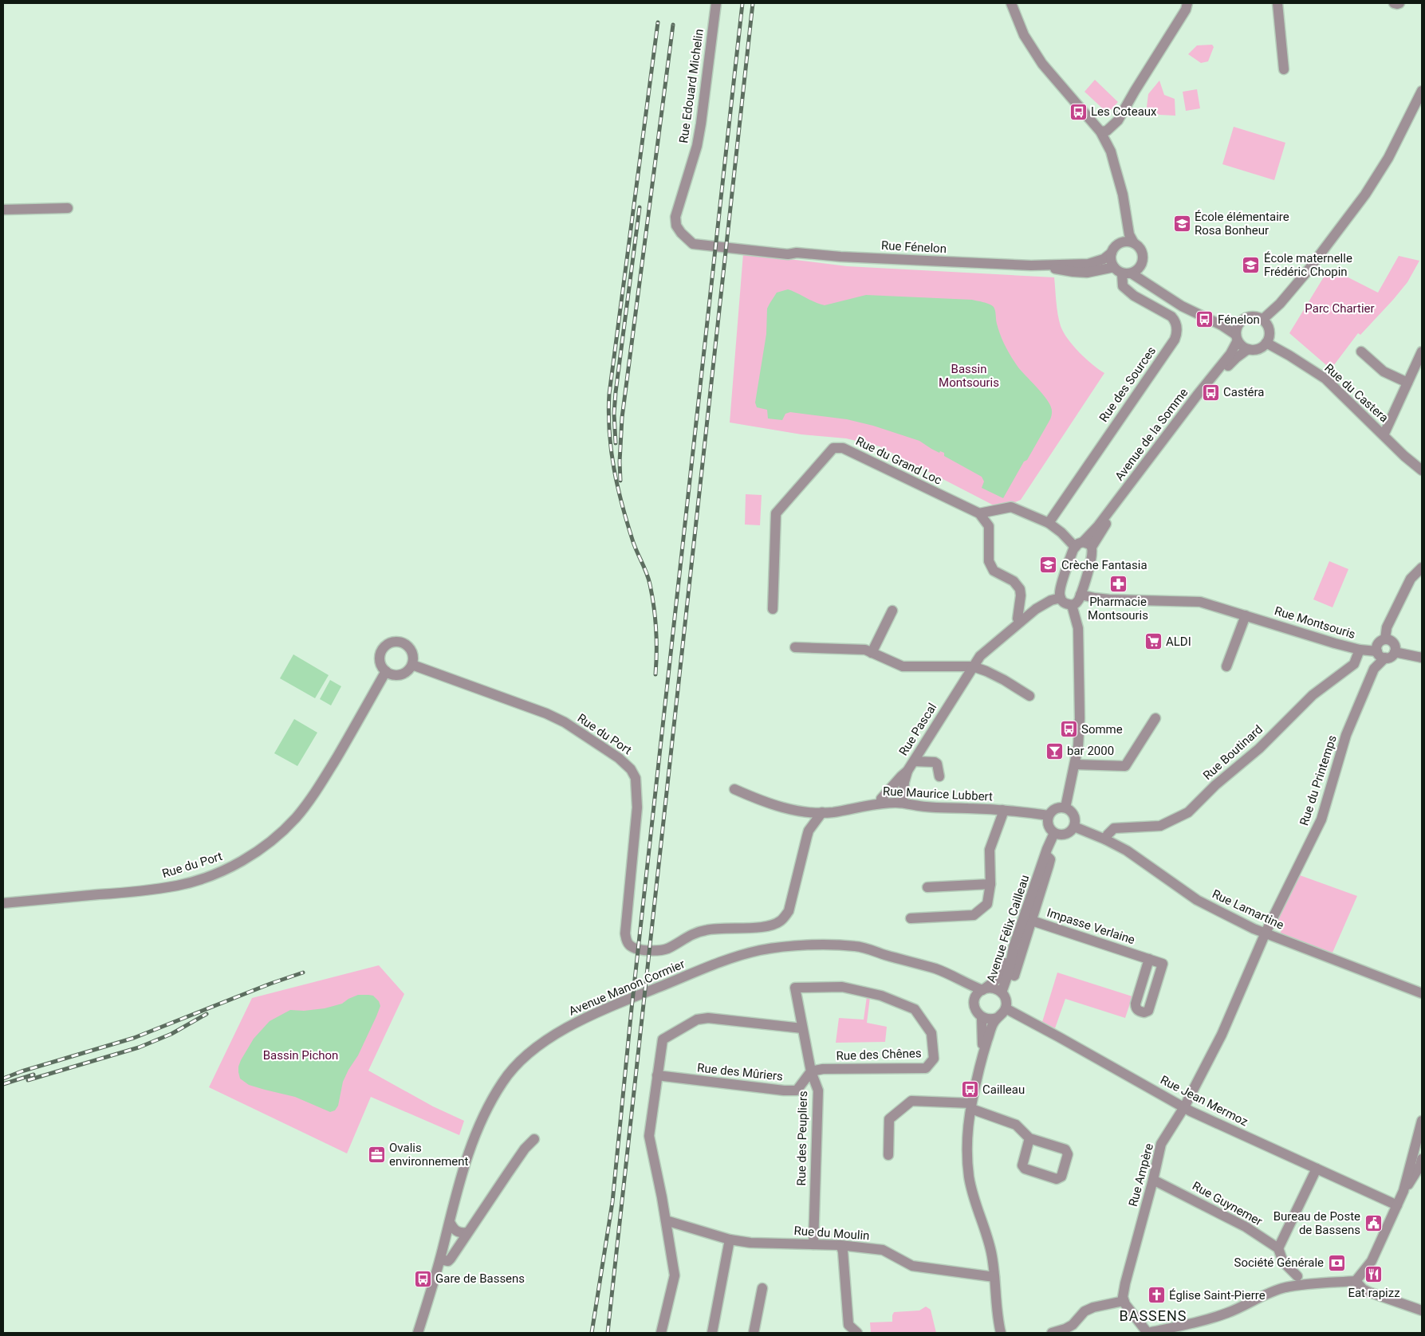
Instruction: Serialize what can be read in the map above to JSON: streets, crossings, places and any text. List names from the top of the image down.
{
  "streets": {
    "street": [
      "Rue Edouard Michelin",
      "Rue Fénelon",
      "Rue des Sources",
      "Rue du Castera",
      "Avenue de la Somme",
      "Rue du Grand Loc",
      "Rue Montsouris",
      "Rue Pascal",
      "Rue du Port",
      "Rue Boutinard",
      "Rue du Printemps",
      "Rue Maurice Lubbert",
      "Rue Lamartine",
      "Impasse Verlaine",
      "Avenue Félix Cailleau",
      "Avenue Manon Cormier",
      "Rue des Chênes",
      "Rue des Mûriers",
      "Rue Jean Mermoz",
      "Rue des Peupliers",
      "Rue Ampère",
      "Rue Guynemer",
      "Rue du Moulin"
    ]
  },
  "crossings": [
    ["Rue Edouard Michelin", "Rue Fénelon"],
    ["Rue Fénelon", "Rue des Sources"],
    ["Rue du Castera", "Avenue de la Somme"],
    ["Rue Montsouris", "Rue Boutinard"],
    ["Rue Montsouris", "Rue du Printemps"],
    ["Rue Pascal", "Rue Maurice Lubbert"],
    ["Rue du Port", "Rue Maurice Lubbert"],
    ["Rue Boutinard", "Rue Lamartine"],
    ["Rue du Printemps", "Rue Lamartine"],
    ["Rue du Printemps", "Rue Ampère"],
    ["Rue Maurice Lubbert", "Rue Lamartine"],
    ["Rue Maurice Lubbert", "Avenue Félix Cailleau"],
    ["Rue Lamartine", "Avenue Félix Cailleau"],
    ["Rue Lamartine", "Rue Ampère"],
    ["Impasse Verlaine", "Avenue Félix Cailleau"],
    ["Avenue Félix Cailleau", "Avenue Manon Cormier"],
    ["Avenue Félix Cailleau", "Rue Jean Mermoz"],
    ["Avenue Manon Cormier", "Rue Jean Mermoz"],
    ["Rue des Chênes", "Rue des Mûriers"],
    ["Rue des Chênes", "Rue des Peupliers"],
    ["Rue des Mûriers", "Rue des Peupliers"],
    ["Rue Jean Mermoz", "Rue Ampère"],
    ["Rue des Peupliers", "Rue du Moulin"],
    ["Rue Ampère", "Rue Guynemer"]
  ],
  "districts": ["BASSENS"],
  "parks": ["Parc Chartier", "Bassin Montsouris", "Bassin Pichon"],
  "places": {
    "bus stop": [
      "Les Coteaux",
      "Fénelon",
      "Castéra",
      "Somme",
      "Cailleau",
      "Gare de Bassens"
    ],
    "school or university": ["École élémentaire Rosa Bonheur", "École maternelle Frédéric Chopin", "Crèche Fantasia"],
    "pharmacy": ["Pharmacie Montsouris"],
    "supermarket": ["ALDI"],
    "bar": ["bar 2000"],
    "office": ["Ovalis environnement"],
    "public building": ["Bureau de Poste de Bassens"],
    "bank": ["Société Générale"],
    "restaurant": ["Eat rapizz"],
    "church": ["Église Saint-Pierre"]
  }
}
